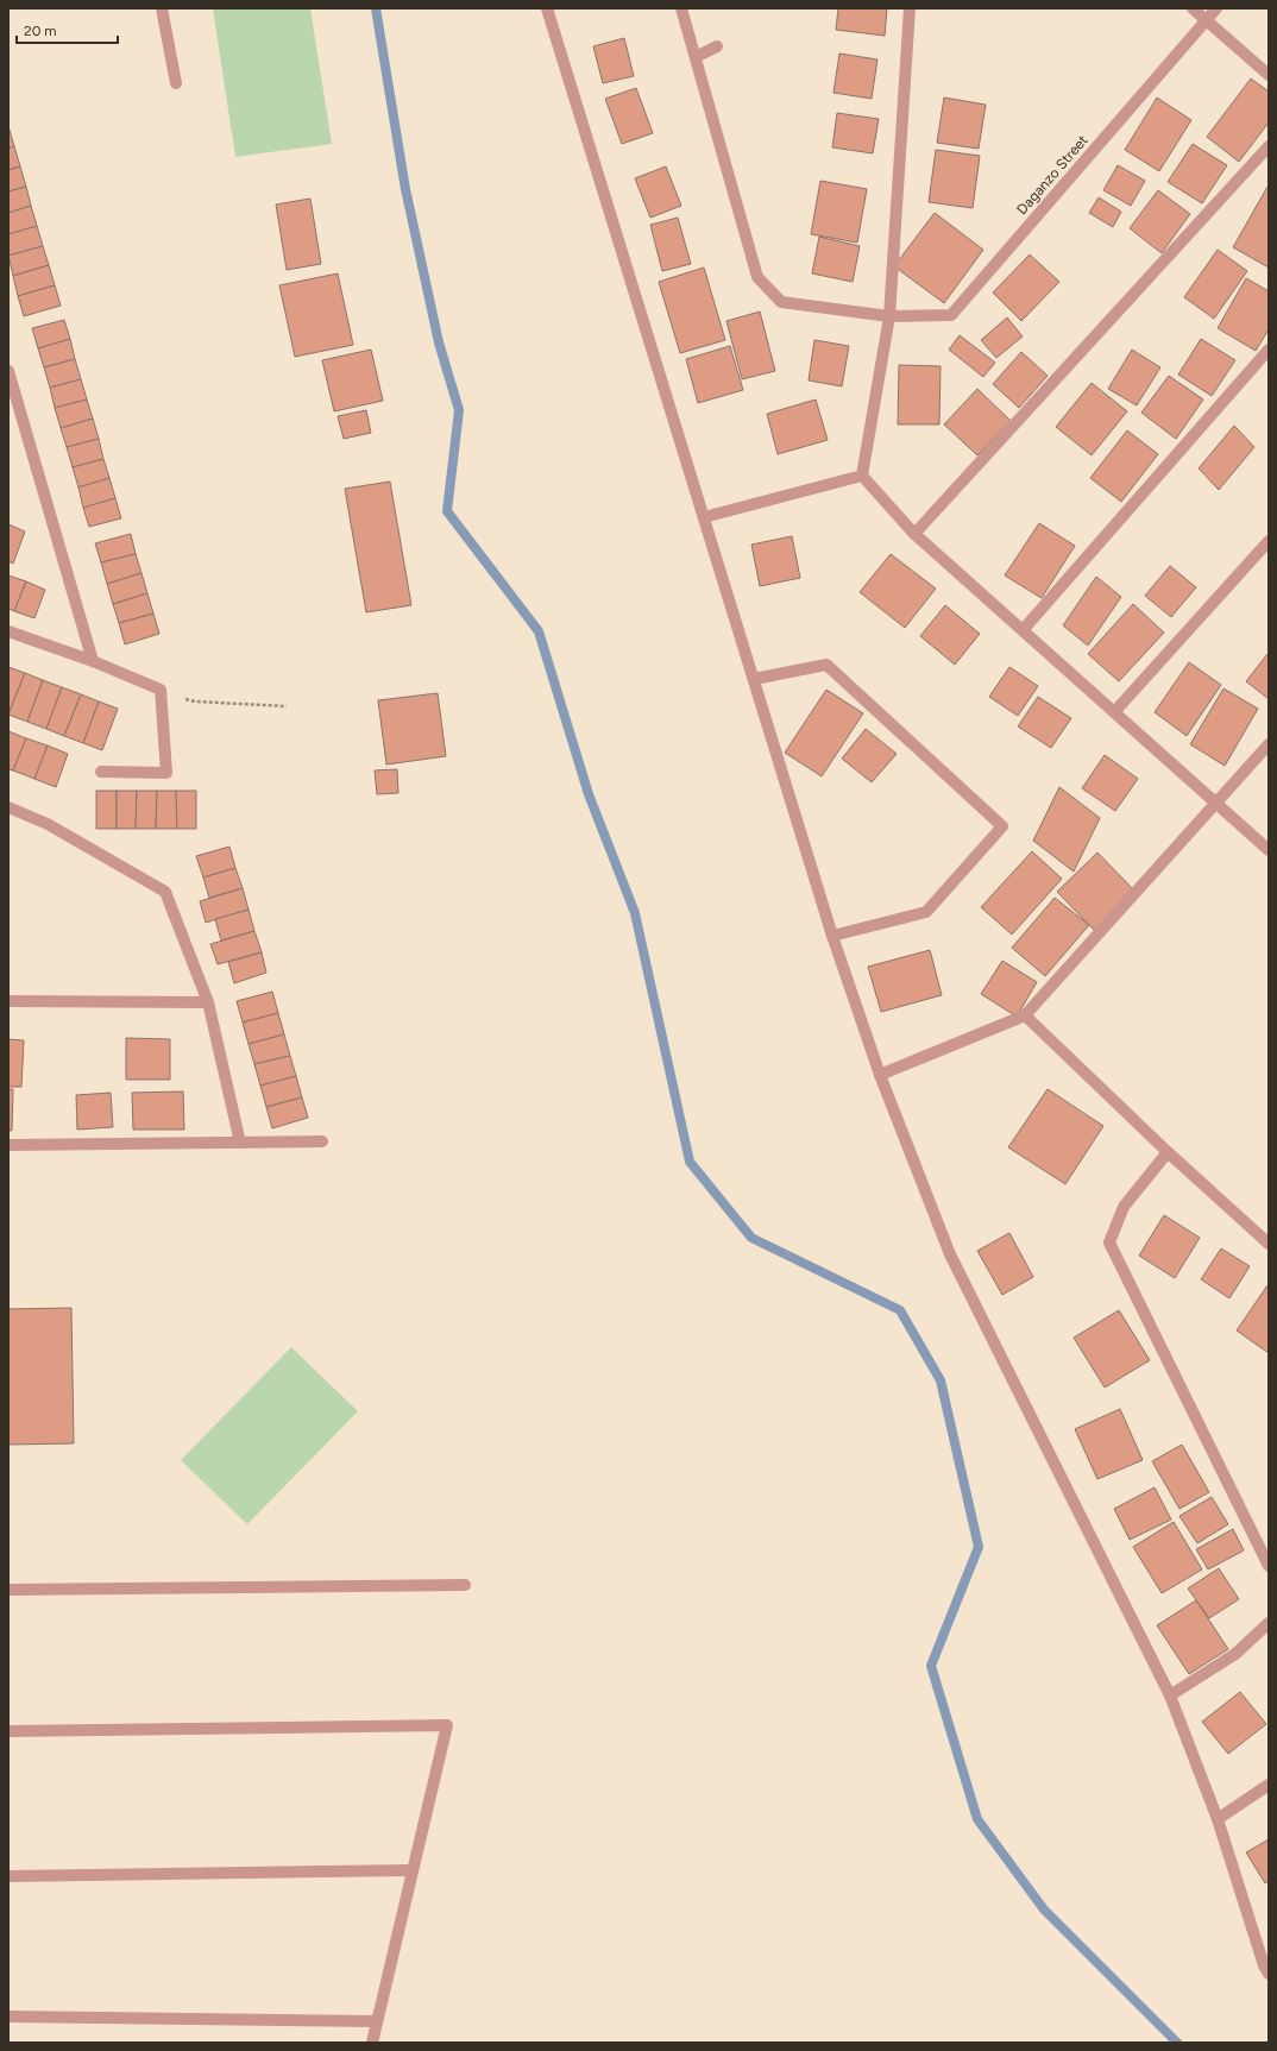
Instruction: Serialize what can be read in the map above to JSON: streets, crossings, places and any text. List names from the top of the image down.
{
  "streets": {
    "street": ["Daganzo Street"]
  },
  "scale_bar": "20 m"
}
